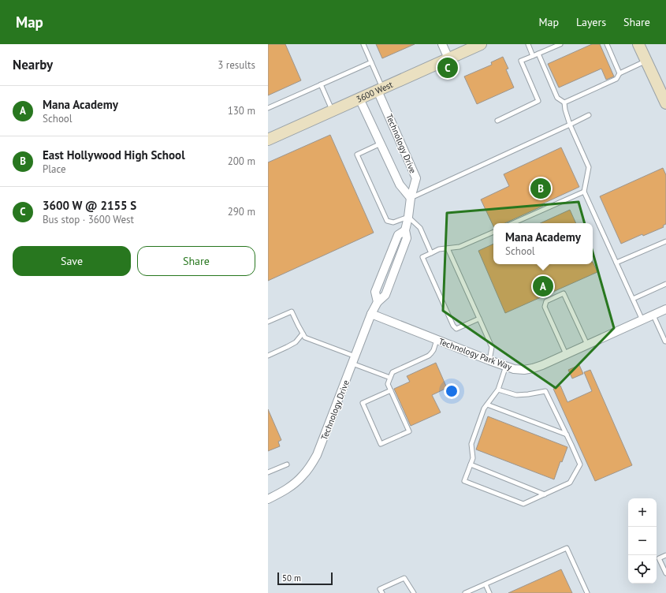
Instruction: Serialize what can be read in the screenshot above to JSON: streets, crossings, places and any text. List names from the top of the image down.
{
  "streets": {
    "street": ["3600 West", "Technology Drive", "Technology Park Way"]
  },
  "crossings": [
    ["3600 West", "Technology Drive"],
    ["Technology Drive", "Technology Park Way"]
  ],
  "scale_bar": "50 m",
  "page": {
    "header": "Map",
    "nav": ["Map", "Layers", "Share"],
    "heading": ["Nearby", "3 results"],
    "pins": ["C", "B", "A"],
    "list": [
      {
        "mark": "A",
        "name": "Mana Academy",
        "note": "School",
        "value": "130 m"
      },
      {
        "mark": "B",
        "name": "East Hollywood High School",
        "note": "Place",
        "value": "200 m"
      },
      {
        "mark": "C",
        "name": "3600 W @ 2155 S",
        "note": "Bus stop · 3600 West",
        "value": "290 m"
      }
    ],
    "popup": ["Mana Academy", "School"],
    "buttons": ["Save", "Share"],
    "map_buttons": ["+", "−"],
    "scale": "50 m"
  }
}
